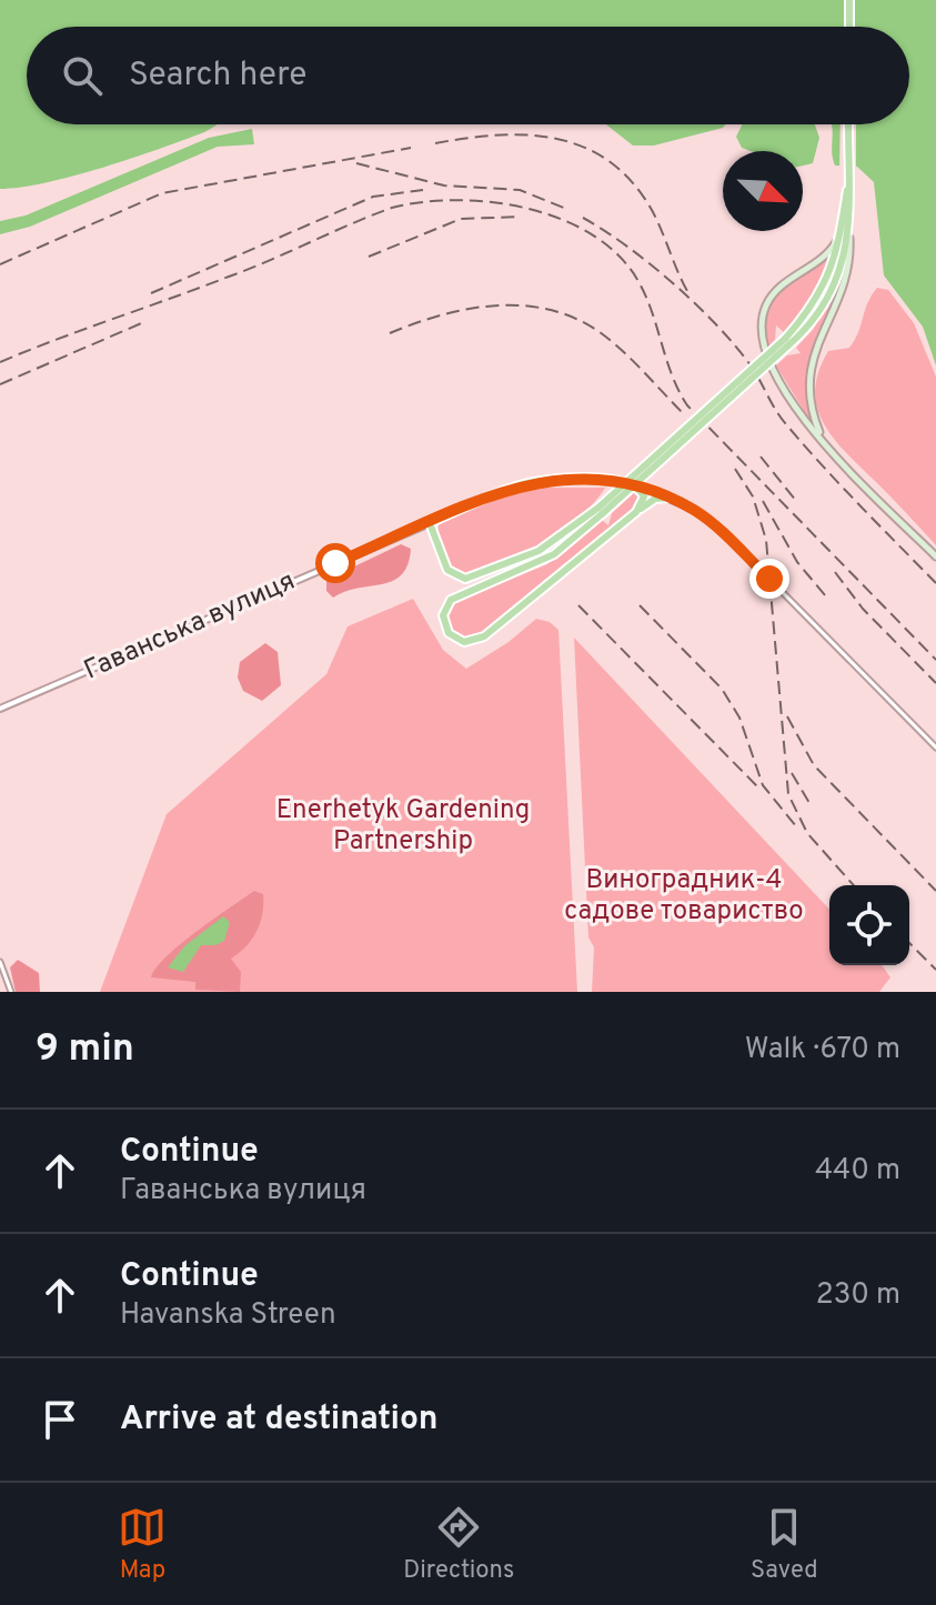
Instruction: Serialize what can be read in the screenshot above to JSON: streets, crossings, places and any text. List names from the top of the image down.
{
  "streets": {
    "main road": ["Гаванська вулиця"]
  },
  "parks": ["Enerhetyk Gardening Partnership", "Виноградник-4 садове товариство"],
  "north": "bottom right",
  "page": {
    "search": "Search here",
    "heading": ["9 min", "Walk · 670 m"],
    "list": [
      ["Continue", "Гаванська вулиця", "440 m"],
      ["Continue", "Havanska Streen", "230 m"],
      "Arrive at destination"
    ],
    "nav": ["Map", "Directions", "Saved"]
  }
}
